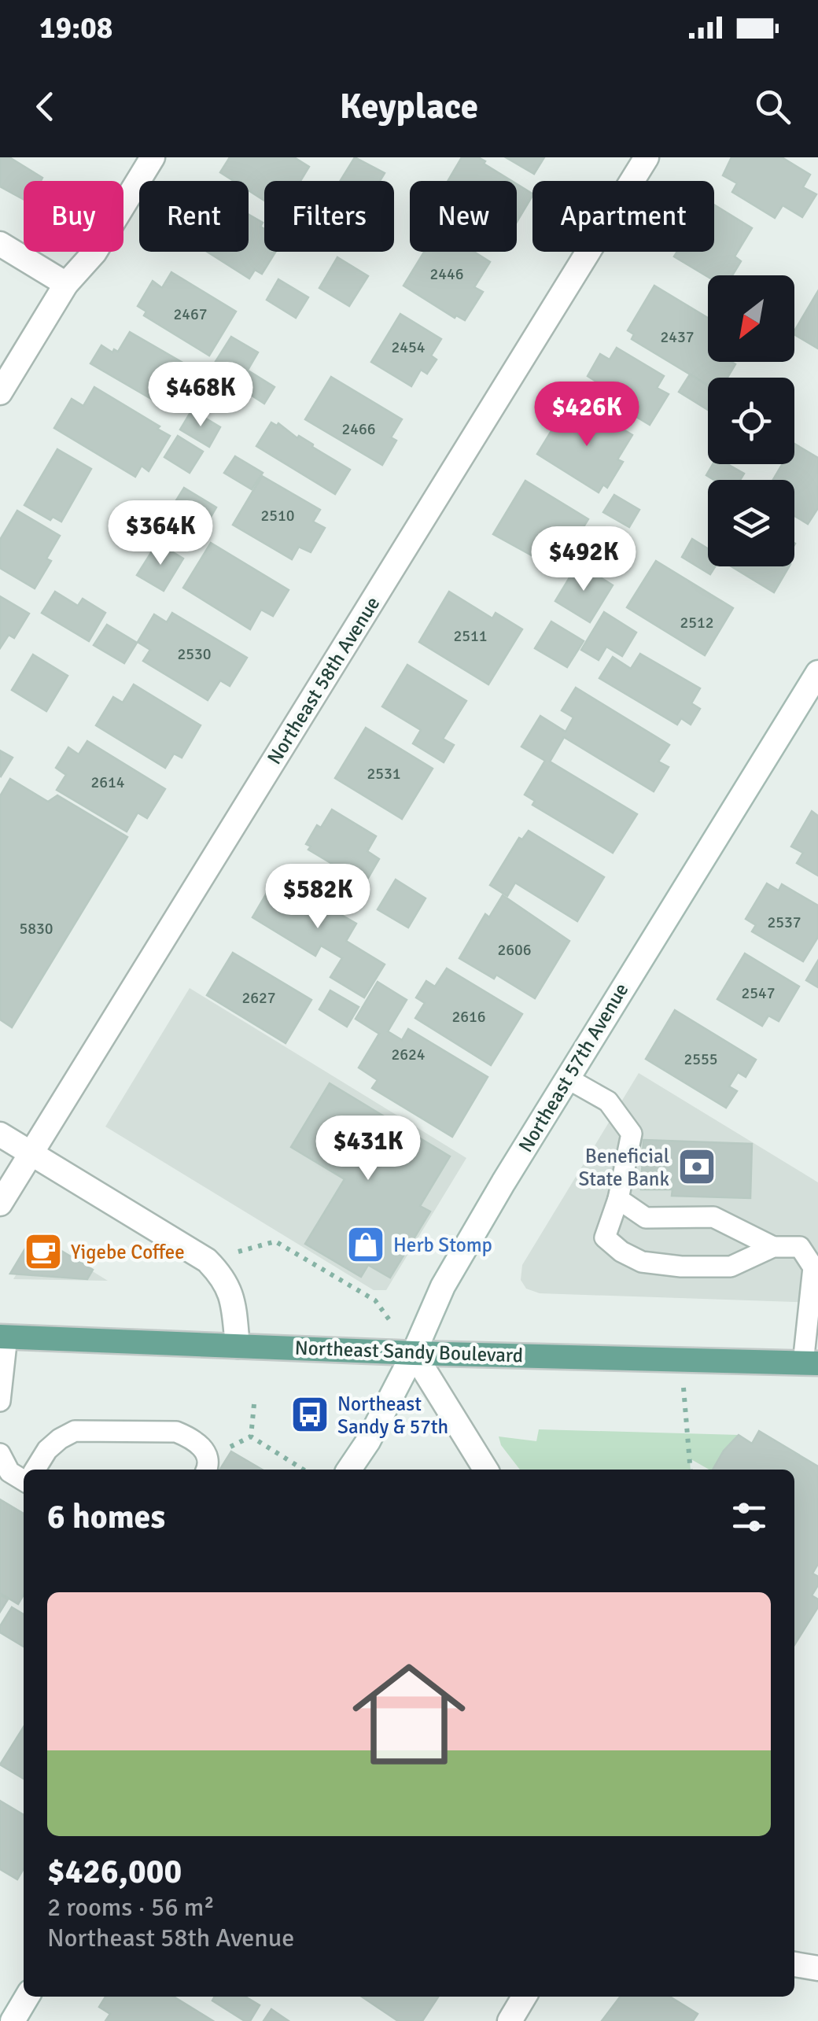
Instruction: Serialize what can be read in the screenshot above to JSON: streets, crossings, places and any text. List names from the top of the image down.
{
  "streets": {
    "main road": ["Northeast Sandy Boulevard"],
    "street": ["Northeast 58th Avenue", "Northeast 57th Avenue"]
  },
  "crossings": [
    ["Northeast 57th Avenue", "Northeast Sandy Boulevard"]
  ],
  "places": {
    "bank": ["Beneficial State Bank"],
    "shop": ["Herb Stomp"],
    "cafe": ["Yigebe Coffee"],
    "bus stop": ["Northeast Sandy & 57th"]
  },
  "house_numbers": [
    "2446",
    "2467",
    "2437",
    "2454",
    "2466",
    "2510",
    "2512",
    "2511",
    "2530",
    "2531",
    "2614",
    "2537",
    "5830",
    "2606",
    "2547",
    "2627",
    "2616",
    "2624",
    "2555"
  ],
  "north": "bottom left",
  "page": {
    "status": "19:08",
    "header": "Keyplace",
    "chip": [
      "Buy",
      "Rent",
      "Filters",
      "New",
      "Apartment"
    ],
    "price": [
      "$468K",
      "$426K",
      "$364K",
      "$492K",
      "$582K",
      "$431K"
    ],
    "heading": "6 homes",
    "list": [
      {
        "name": "$426,000",
        "note": "2 rooms · 56 m² · Northeast 58th Avenue"
      }
    ]
  }
}
